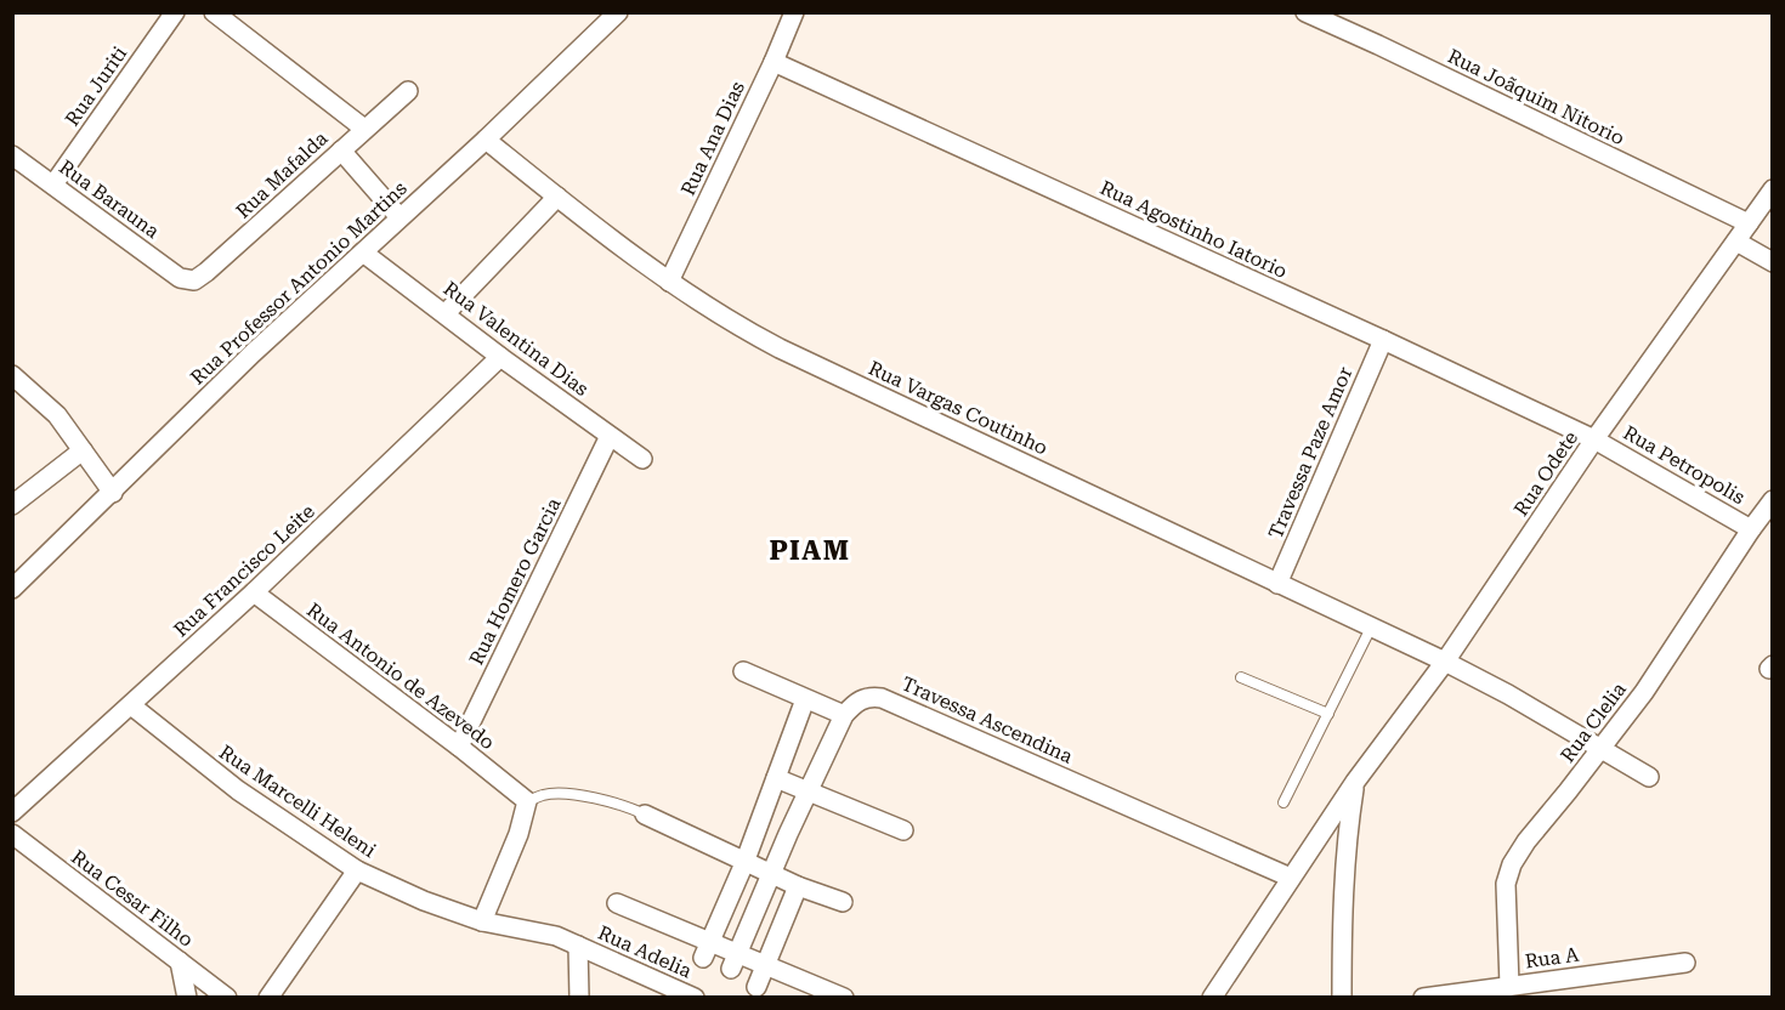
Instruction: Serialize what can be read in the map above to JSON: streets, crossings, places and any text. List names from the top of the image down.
{
  "streets": {
    "street": [
      "Rua Juriti",
      "Rua Joãquim Nitorio",
      "Rua Ana Dias",
      "Rua Mafalda",
      "Rua Barauna",
      "Rua Agostinho Iatorio",
      "Rua Professor Antonio Martins",
      "Rua Valentina Dias",
      "Rua Vargas Coutinho",
      "Travessa Paze Amor",
      "Rua Petropolis",
      "Rua Odete",
      "Rua Francisco Leite",
      "Rua Homero Garcia",
      "Rua Antonio de Azevedo",
      "Travessa Ascendina",
      "Rua Clelia",
      "Rua Marcelli Heleni",
      "Rua Cesar Filho",
      "Rua Adelia",
      "Rua A"
    ]
  },
  "crossings": [
    ["Rua Juriti", "Rua Barauna"],
    ["Rua Joãquim Nitorio", "Rua Odete"],
    ["Rua Ana Dias", "Rua Agostinho Iatorio"],
    ["Rua Ana Dias", "Rua Vargas Coutinho"],
    ["Rua Mafalda", "Rua Barauna"],
    ["Rua Agostinho Iatorio", "Travessa Paze Amor"],
    ["Rua Agostinho Iatorio", "Rua Petropolis"],
    ["Rua Agostinho Iatorio", "Rua Odete"],
    ["Rua Professor Antonio Martins", "Rua Valentina Dias"],
    ["Rua Professor Antonio Martins", "Rua Vargas Coutinho"],
    ["Rua Valentina Dias", "Rua Francisco Leite"],
    ["Rua Valentina Dias", "Rua Homero Garcia"],
    ["Rua Vargas Coutinho", "Travessa Paze Amor"],
    ["Rua Vargas Coutinho", "Rua Odete"],
    ["Rua Vargas Coutinho", "Rua Clelia"],
    ["Rua Petropolis", "Rua Odete"],
    ["Rua Petropolis", "Rua Clelia"],
    ["Rua Odete", "Travessa Ascendina"],
    ["Rua Francisco Leite", "Rua Antonio de Azevedo"],
    ["Rua Francisco Leite", "Rua Marcelli Heleni"],
    ["Rua Homero Garcia", "Rua Antonio de Azevedo"],
    ["Rua Clelia", "Rua A"],
    ["Rua Marcelli Heleni", "Rua Adelia"]
  ],
  "districts": ["PIAM"]
}
